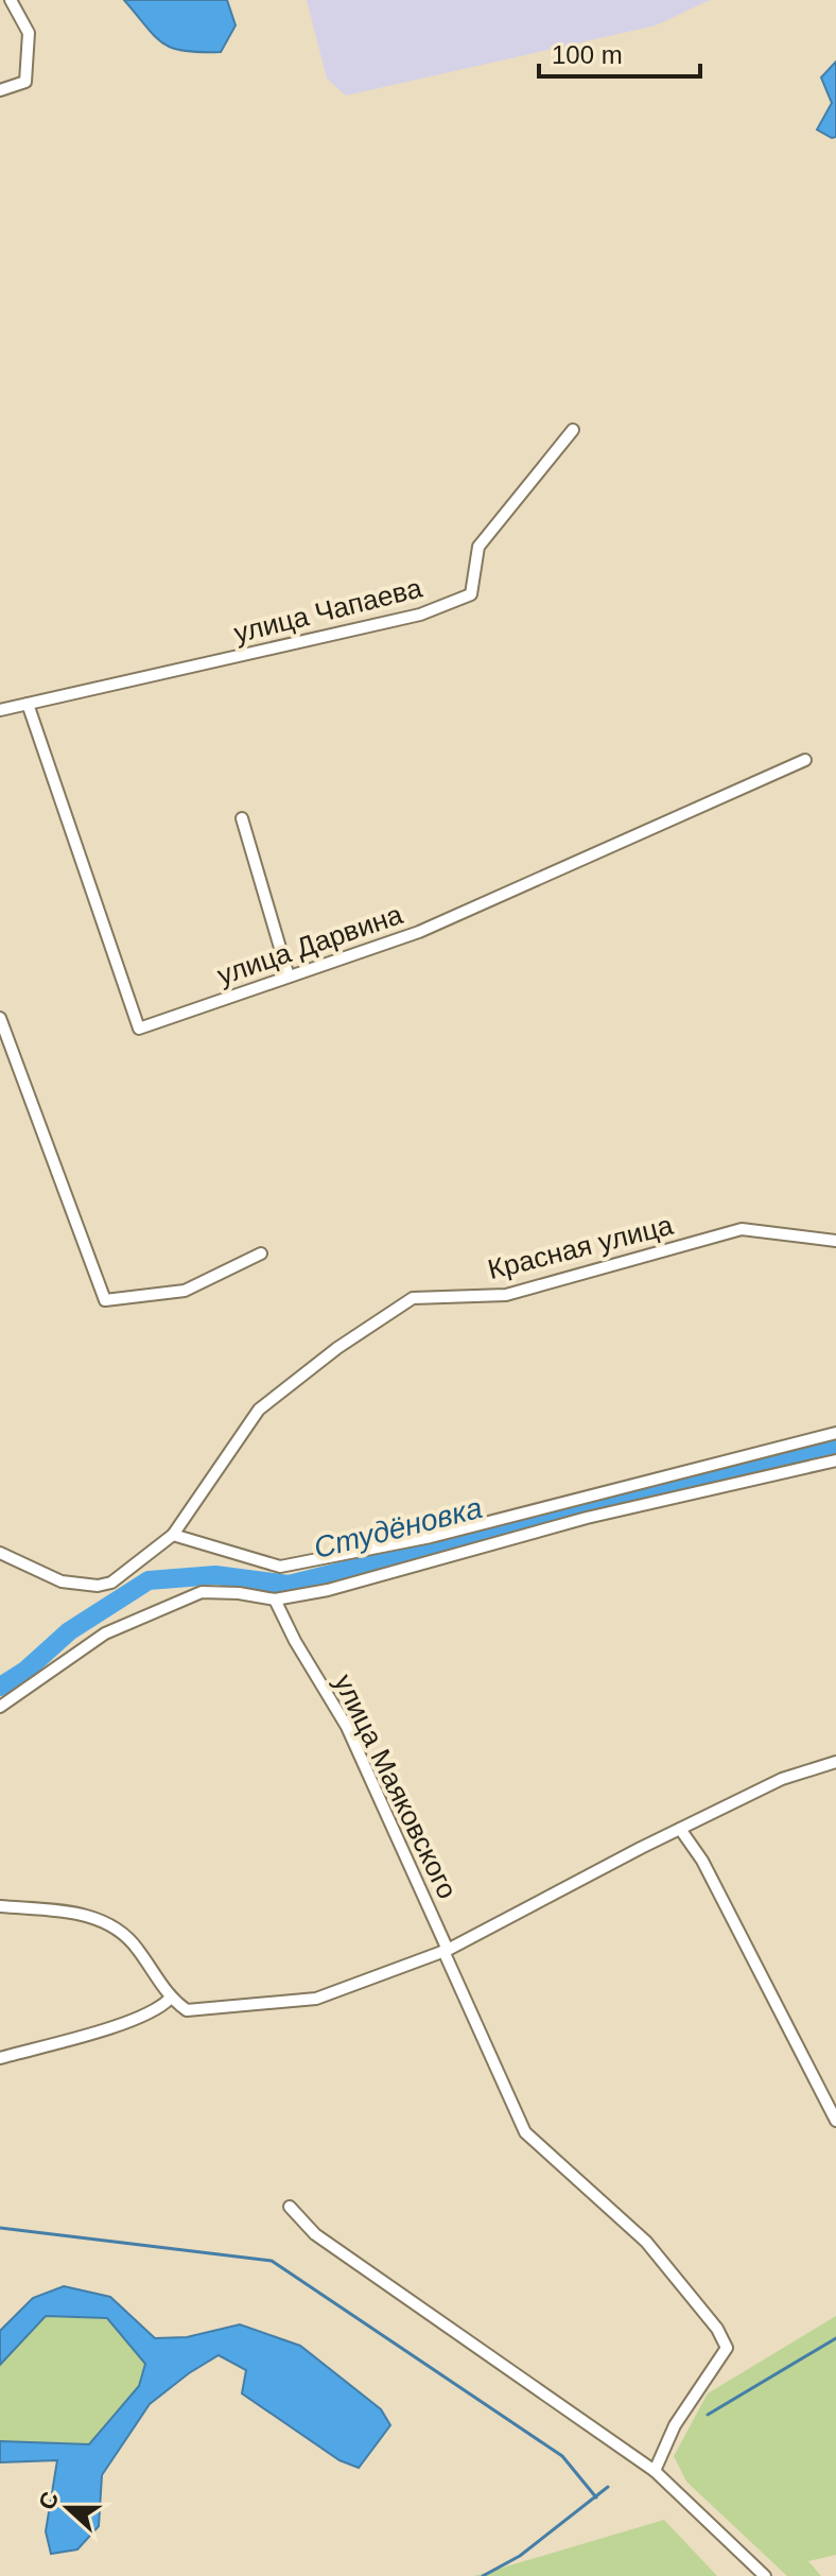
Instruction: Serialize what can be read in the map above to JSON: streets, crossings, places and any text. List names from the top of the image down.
{
  "streets": {
    "street": [
      "улица Чапаева",
      "улица Дарвина",
      "Красная улица",
      "улица Маяковского"
    ]
  },
  "crossings": [
    ["улица Чапаева", "улица Дарвина"]
  ],
  "water": ["Студёновка"],
  "scale_bar": "100 m",
  "north": "left"
}
